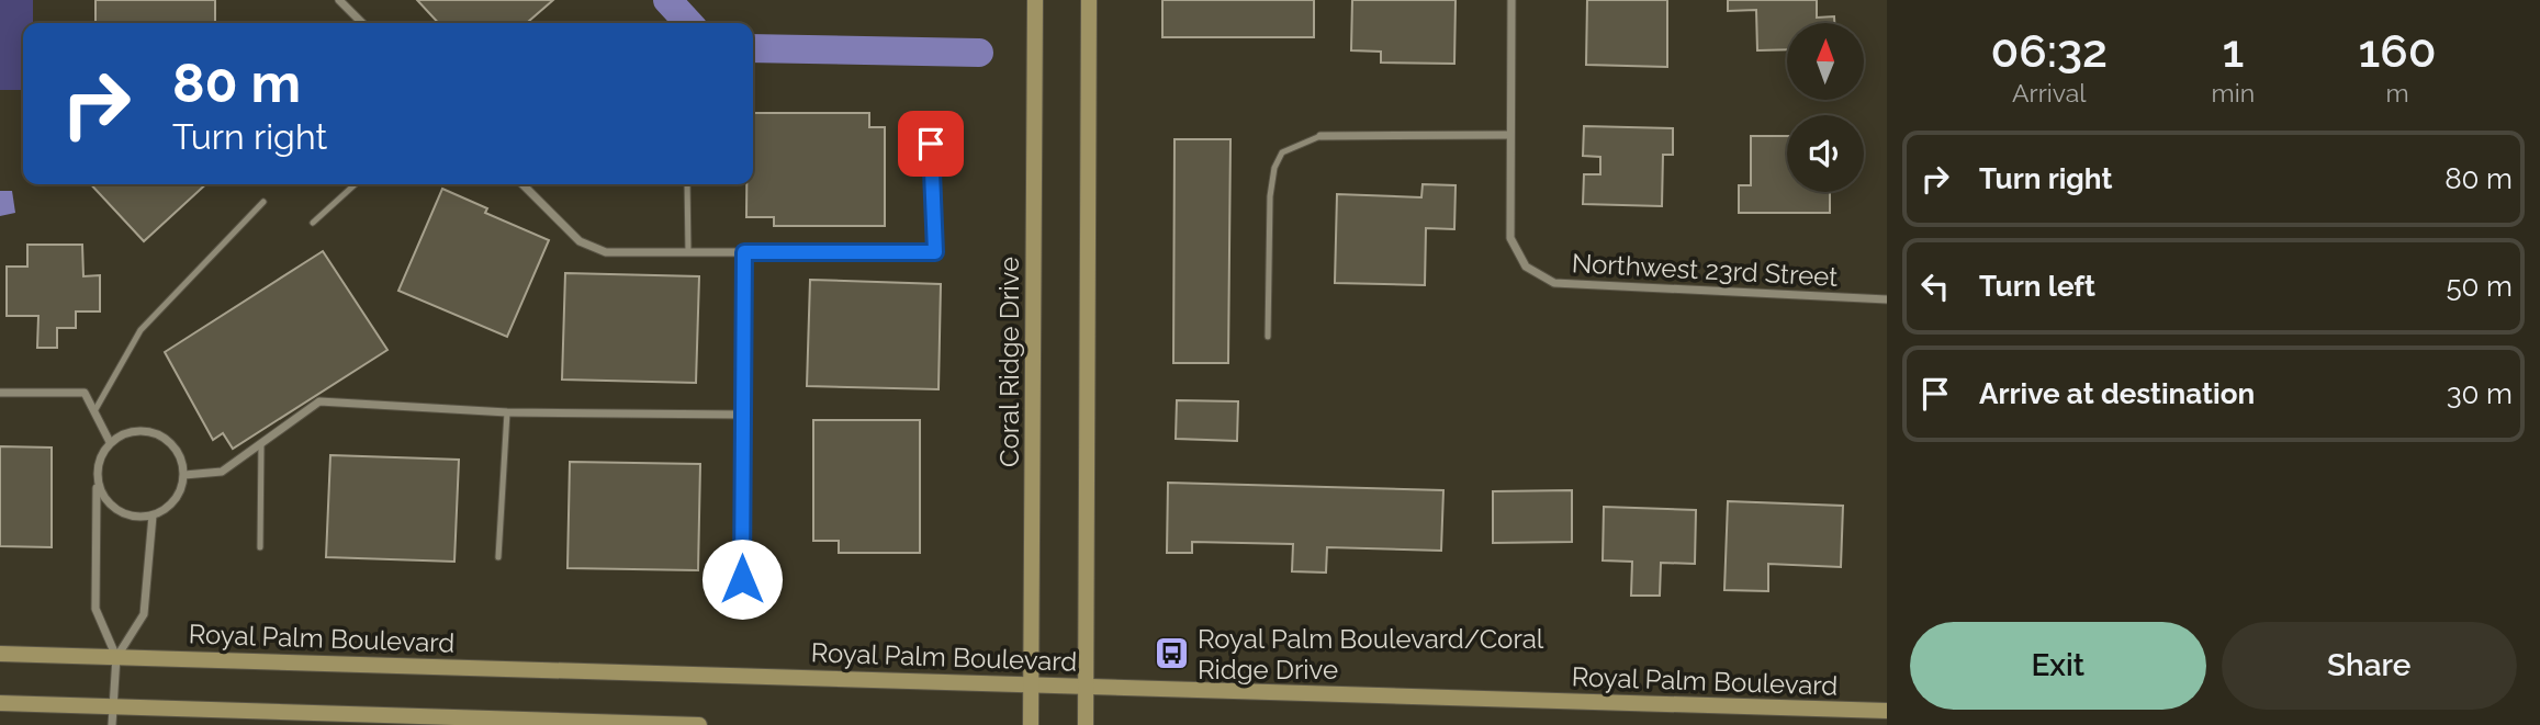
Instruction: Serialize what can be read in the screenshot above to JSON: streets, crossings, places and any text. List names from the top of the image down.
{
  "streets": {
    "main road": ["Coral Ridge Drive", "Royal Palm Boulevard"],
    "street": ["Northwest 23rd Street"]
  },
  "crossings": [
    ["Coral Ridge Drive", "Royal Palm Boulevard"]
  ],
  "places": {
    "bus stop": ["Royal Palm Boulevard/Coral Ridge Drive"]
  },
  "north": "top",
  "page": {
    "eta": [
      "06:32",
      "Arrival",
      "1",
      "min",
      "160",
      "m"
    ],
    "turn": ["80 m", "Turn right"],
    "list": [
      {
        "name": "Turn right",
        "value": "80 m"
      },
      {
        "name": "Turn left",
        "value": "50 m"
      },
      {
        "name": "Arrive at destination",
        "value": "30 m"
      }
    ],
    "buttons": ["Exit", "Share"]
  }
}
